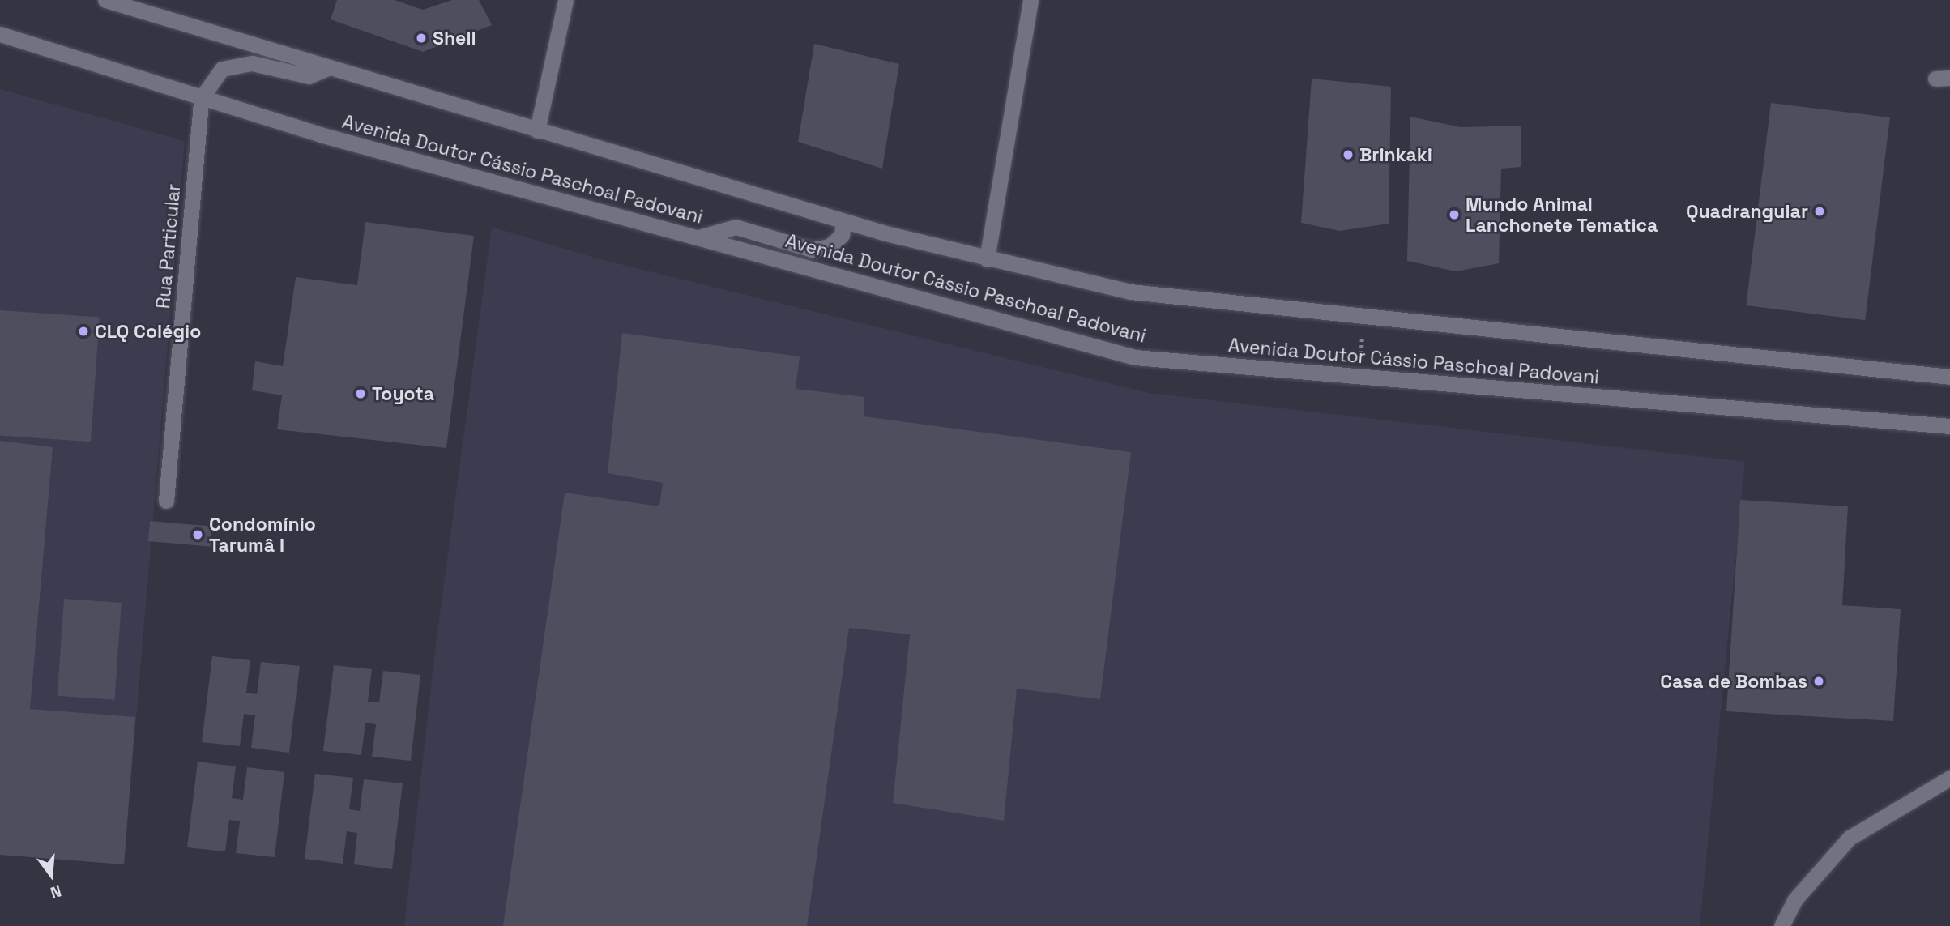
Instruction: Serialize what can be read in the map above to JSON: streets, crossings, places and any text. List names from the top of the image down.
{
  "streets": {
    "main road": ["Avenida Doutor Cássio Paschoal Padovani", "Rua Particular"]
  },
  "crossings": [
    ["Avenida Doutor Cássio Paschoal Padovani", "Rua Particular"]
  ],
  "places": [
    "Shell",
    "Brinkaki",
    "Quadrangular",
    "Mundo Animal Lanchonete Tematica",
    "CLQ Colégio",
    "Toyota",
    "Condomínio Tarumâ I",
    "Casa de Bombas"
  ],
  "north": "bottom"
}
